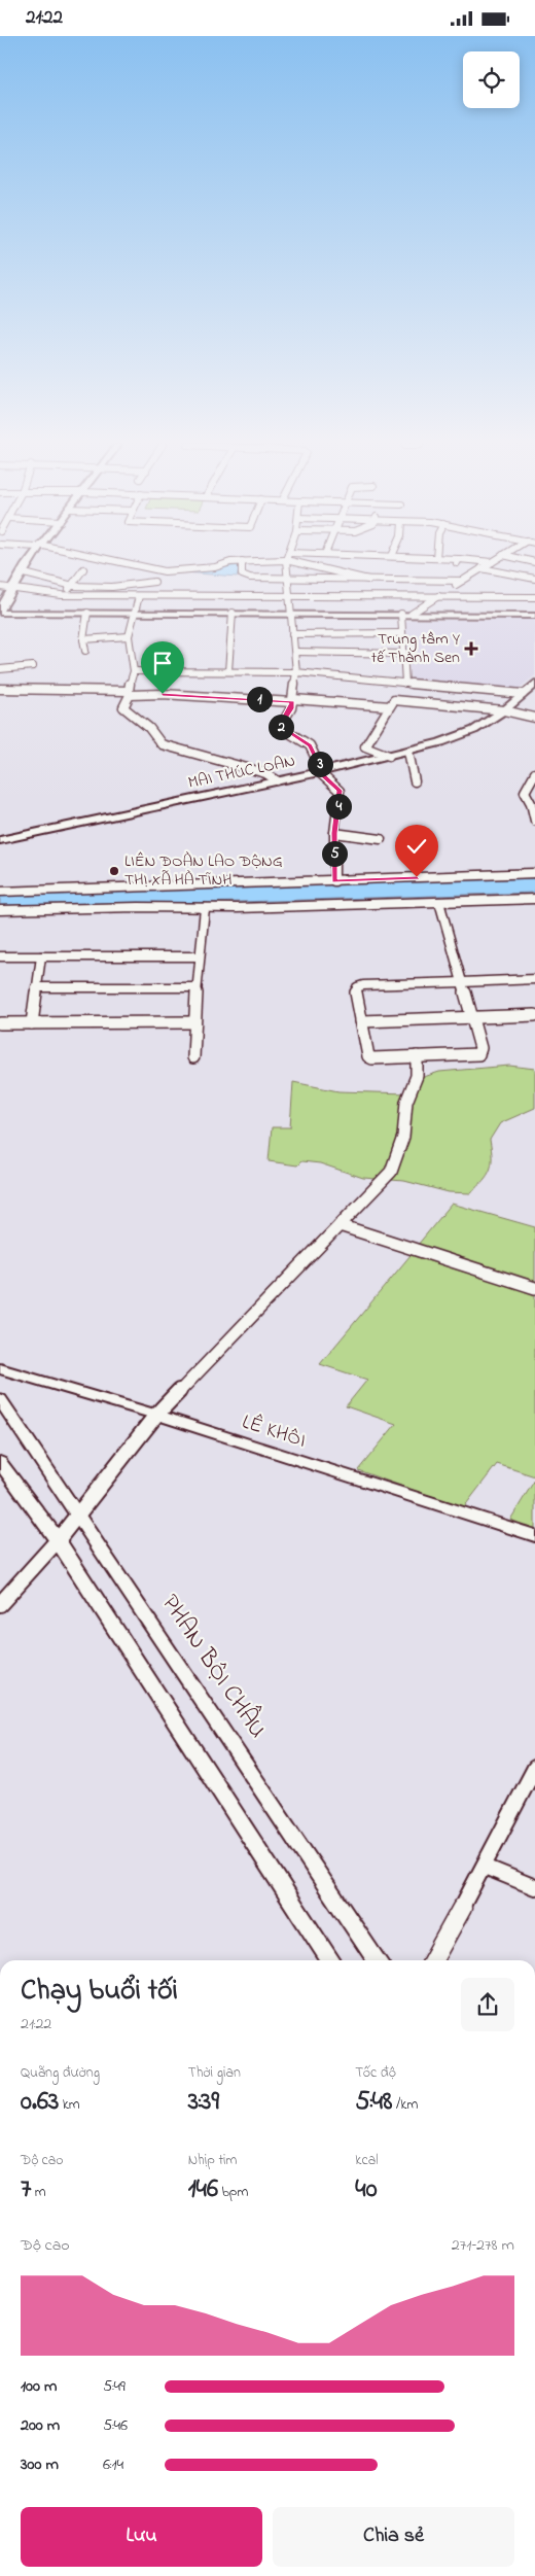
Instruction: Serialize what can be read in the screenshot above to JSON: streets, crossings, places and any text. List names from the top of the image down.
{
  "streets": {
    "main road": ["MAI THÚC LOAN"],
    "street": ["LÊ KHÔI", "PHAN BỘI CHÂU"]
  },
  "places": {
    "health": ["Trung tâm Y tế Thành Sen"],
    "other": ["LIÊN ĐOÀN LAO ĐỘNG THỊ XÃ HÀ TĨNH"]
  },
  "page": {
    "status": "21:22",
    "pins": [
      "1",
      "2",
      "3",
      "4",
      "5"
    ],
    "heading": ["Chạy buổi tối", "21:22"],
    "stats": [
      ["Quãng đường", "0.63 km"],
      ["Thời gian", "3:39"],
      ["Tốc độ", "5:48 /km"],
      ["Độ cao", "7 m"],
      ["Nhịp tim", "146 bpm"],
      ["kcal", "40"]
    ],
    "chart": ["Độ cao", "271–278 m"],
    "list": [
      {
        "name": "100 m",
        "note": "5:49"
      },
      {
        "name": "200 m",
        "note": "5:46"
      },
      {
        "name": "300 m",
        "note": "6:14"
      }
    ],
    "buttons": ["Lưu", "Chia sẻ"]
  }
}
